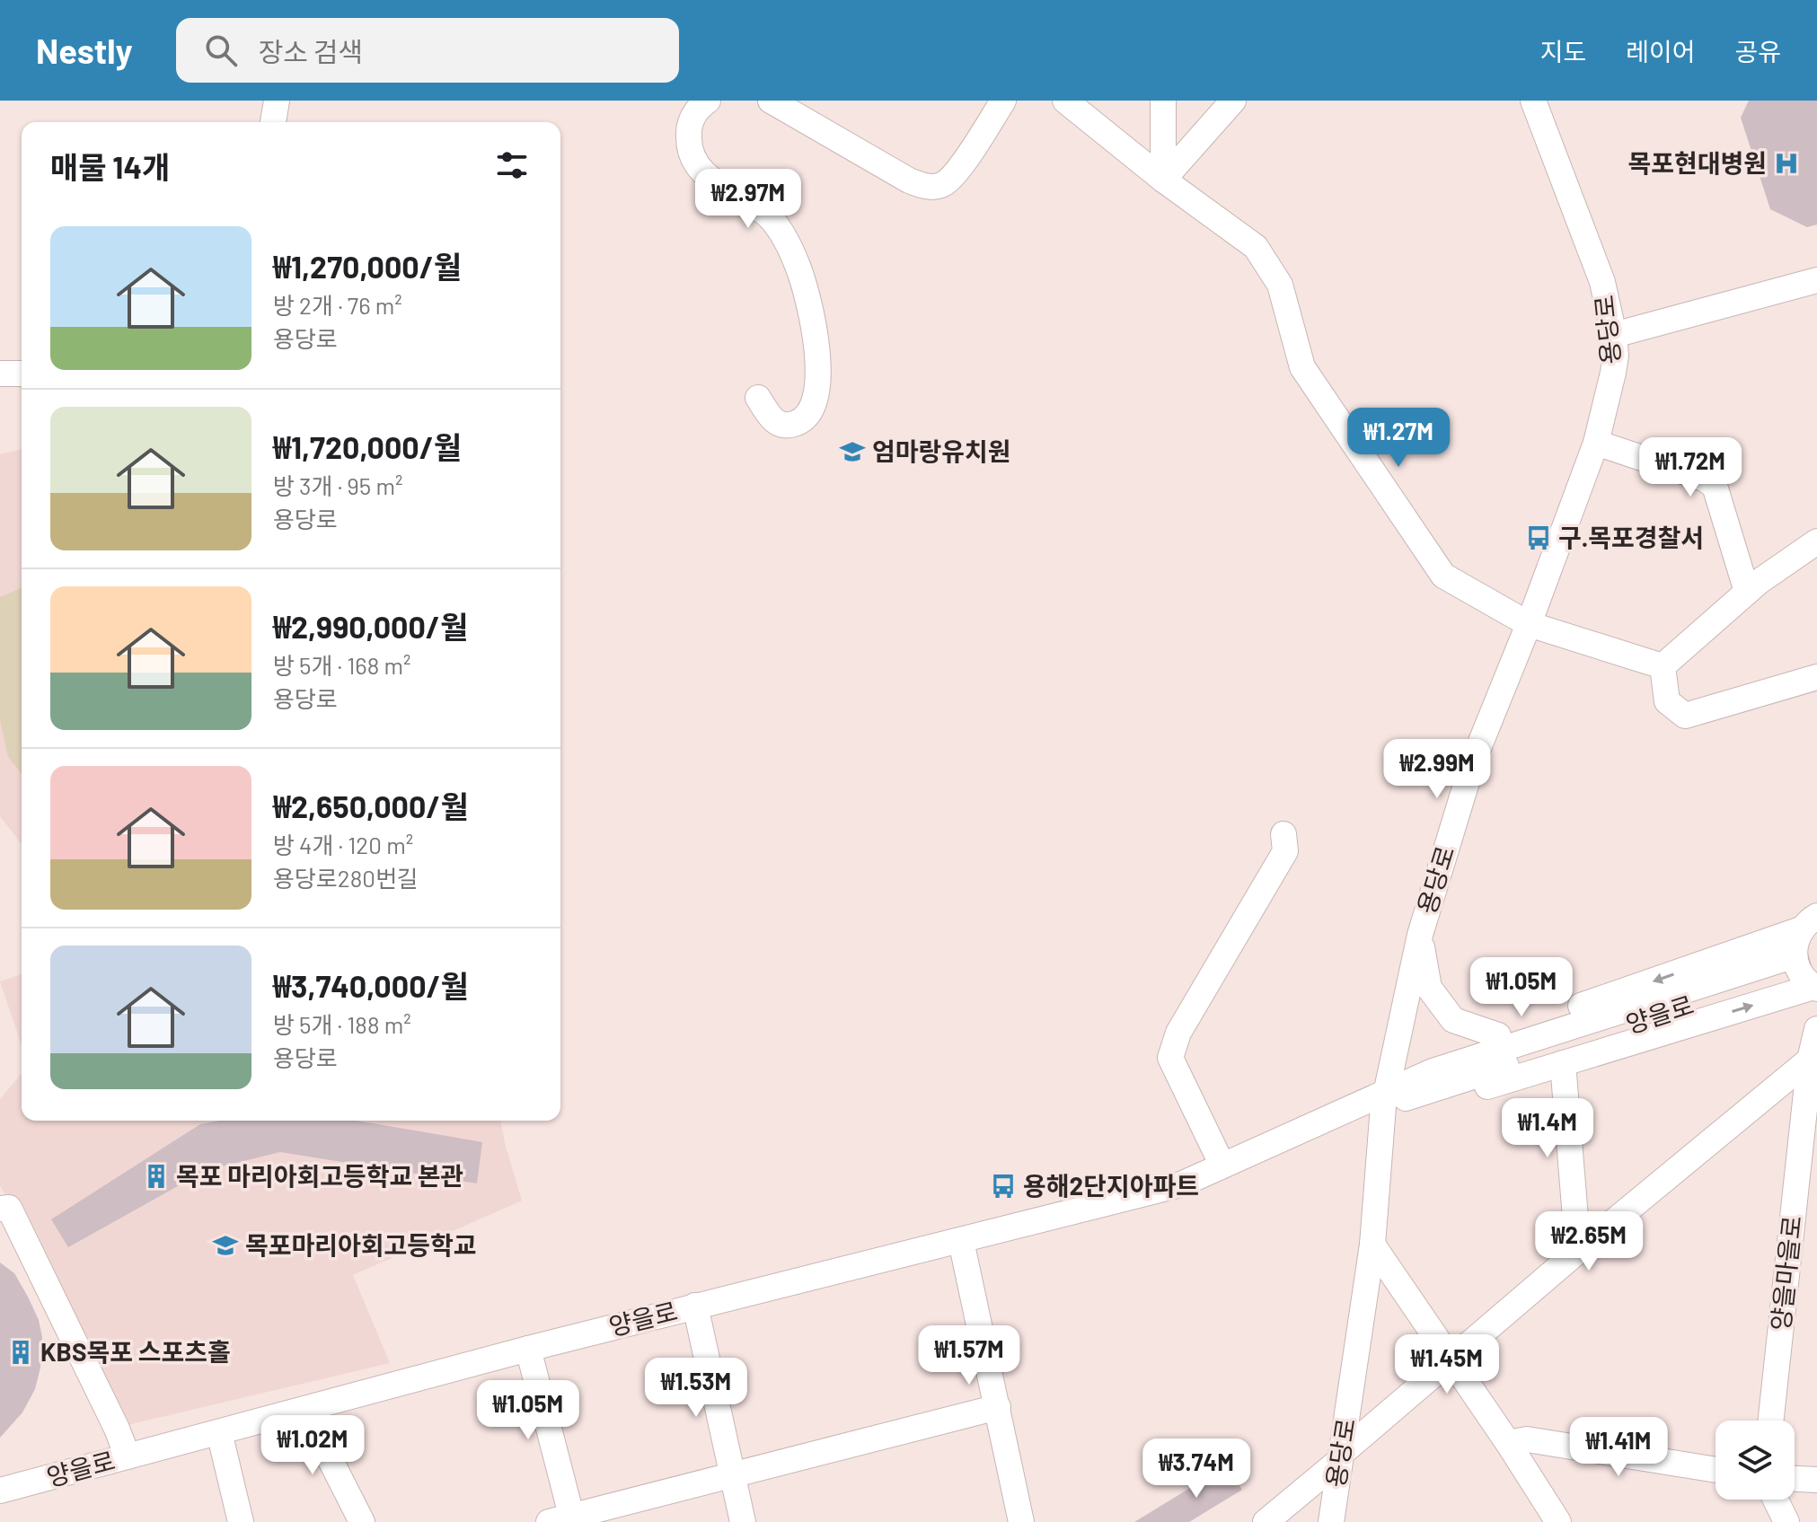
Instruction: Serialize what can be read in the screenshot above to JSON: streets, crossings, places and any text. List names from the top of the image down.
{
  "streets": {
    "street": ["용당로", "양을로", "양을마을로"]
  },
  "crossings": [
    ["용당로", "양을로"]
  ],
  "places": {
    "hospital": ["목포현대병원"],
    "school or university": ["엄마랑유치원", "목포마리아회고등학교"],
    "bus stop": ["구.목포경찰서", "용해2단지아파트"],
    "building": ["목포 마리아회고등학교 본관", "KBS목포 스포츠홀"]
  },
  "page": {
    "header": "Nestly",
    "search": "장소 검색",
    "nav": ["지도", "레이어", "공유"],
    "heading": "매물 14개",
    "price": [
      "₩2.97M",
      "₩1.27M",
      "₩1.72M",
      "₩2.99M",
      "₩1.05M",
      "₩1.4M",
      "₩2.65M",
      "₩1.57M",
      "₩1.45M",
      "₩1.53M",
      "₩1.05M",
      "₩1.02M",
      "₩1.41M",
      "₩3.74M"
    ],
    "list": [
      {
        "name": "₩1,270,000/월",
        "note": "방 2개 · 76 m² · 용당로"
      },
      {
        "name": "₩1,720,000/월",
        "note": "방 3개 · 95 m² · 용당로"
      },
      {
        "name": "₩2,990,000/월",
        "note": "방 5개 · 168 m² · 용당로"
      },
      {
        "name": "₩2,650,000/월",
        "note": "방 4개 · 120 m² · 용당로280번길"
      },
      {
        "name": "₩3,740,000/월",
        "note": "방 5개 · 188 m² · 용당로"
      }
    ]
  }
}
